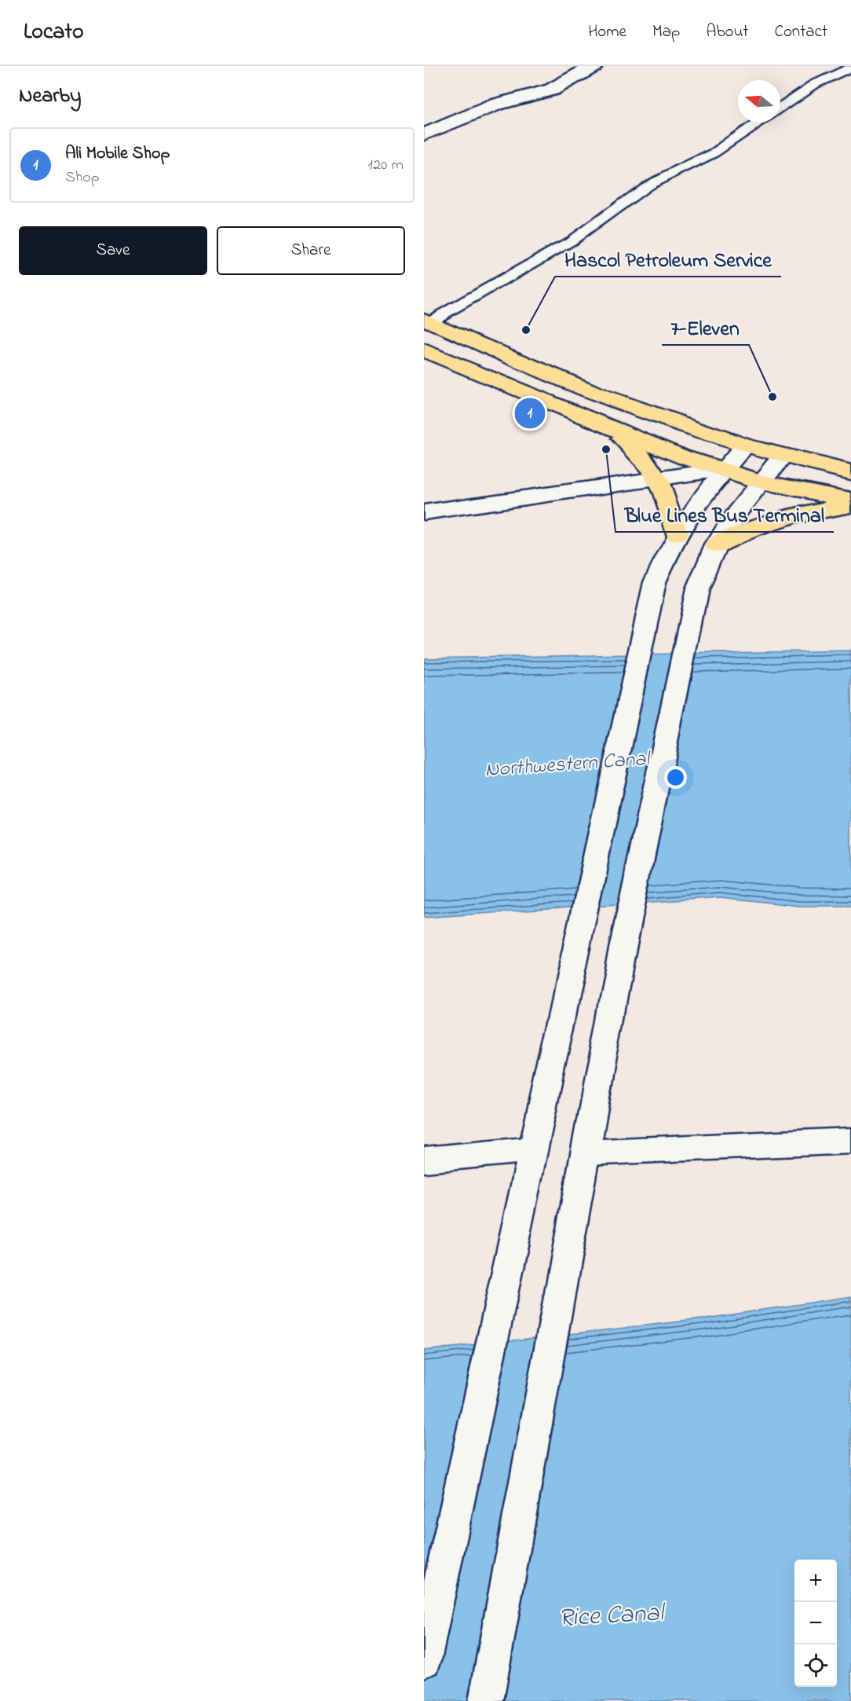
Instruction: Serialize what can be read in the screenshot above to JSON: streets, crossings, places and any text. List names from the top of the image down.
{
  "water": ["Northwestern Canal", "Rice Canal"],
  "places": ["Hascol Petroleum Service", "7-Eleven", "Blue Lines Bus Terminal"],
  "north": "left",
  "page": {
    "header": "Locato",
    "nav": [
      "Home",
      "Map",
      "About",
      "Contact"
    ],
    "heading": "Nearby",
    "list": [
      {
        "mark": "1",
        "name": "Ali Mobile Shop",
        "note": "Shop",
        "value": "120 m"
      }
    ],
    "buttons": ["Save", "Share"],
    "pins": "1",
    "map_buttons": ["+", "−"]
  }
}
